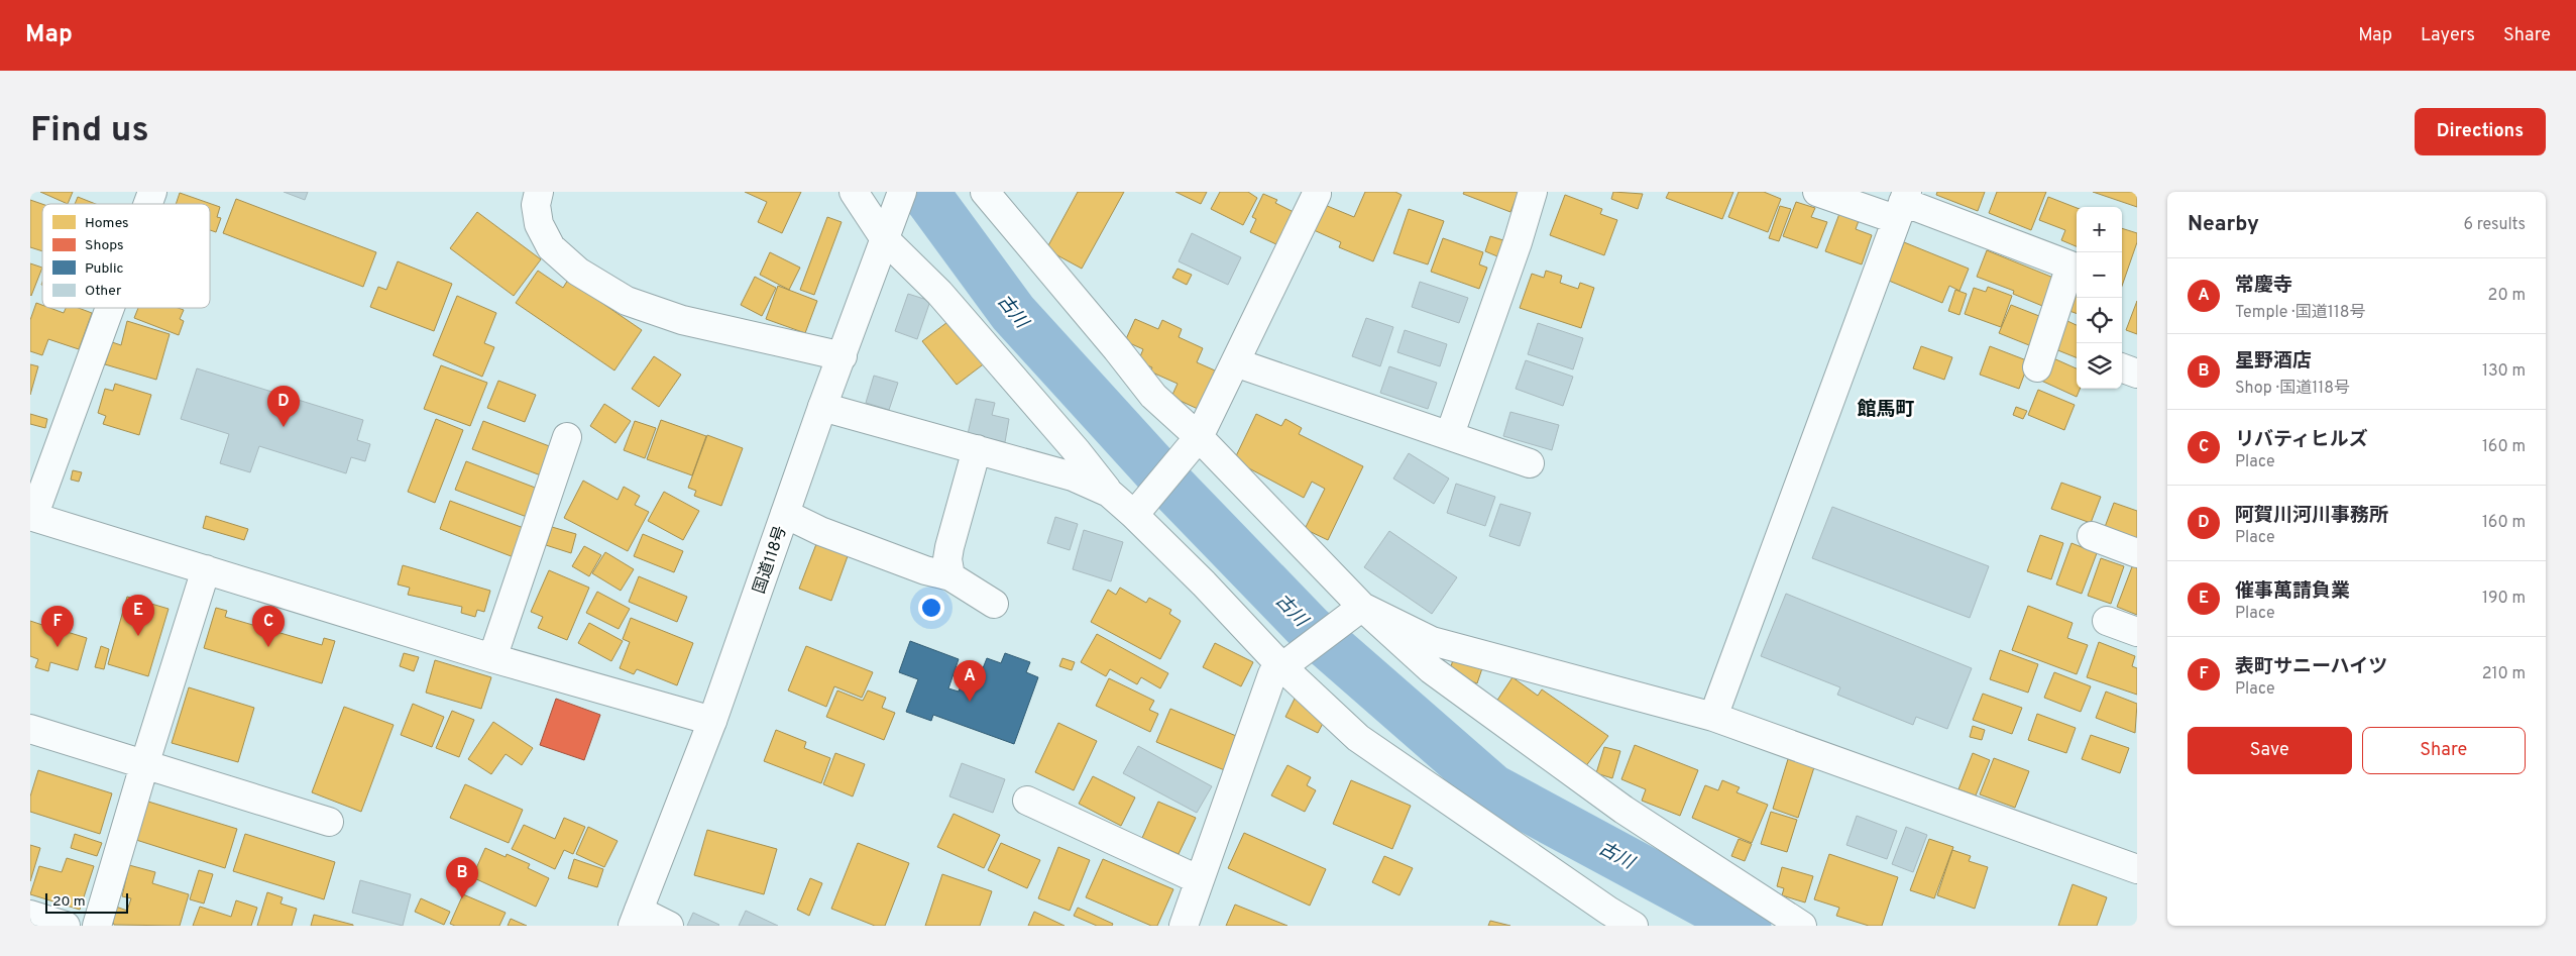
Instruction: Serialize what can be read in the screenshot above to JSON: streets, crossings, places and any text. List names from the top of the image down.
{
  "streets": {
    "main road": ["国道118号"]
  },
  "districts": ["館馬町"],
  "water": ["古川"],
  "legend": [
    "Homes",
    "Shops",
    "Public",
    "Other"
  ],
  "scale_bar": "20 m",
  "page": {
    "header": "Map",
    "nav": ["Map", "Layers", "Share"],
    "buttons": [
      "Directions",
      ["Save", "Share"]
    ],
    "title": "Find us",
    "heading": ["Nearby", "6 results"],
    "map_buttons": ["+", "−"],
    "list": [
      {
        "mark": "A",
        "name": "常慶寺",
        "note": "Temple · 国道118号",
        "value": "20 m"
      },
      {
        "mark": "B",
        "name": "星野酒店",
        "note": "Shop · 国道118号",
        "value": "130 m"
      },
      {
        "mark": "C",
        "name": "リバティヒルズ",
        "note": "Place",
        "value": "160 m"
      },
      {
        "mark": "D",
        "name": "阿賀川河川事務所",
        "note": "Place",
        "value": "160 m"
      },
      {
        "mark": "E",
        "name": "催事萬請負業",
        "note": "Place",
        "value": "190 m"
      },
      {
        "mark": "F",
        "name": "表町サニーハイツ",
        "note": "Place",
        "value": "210 m"
      }
    ],
    "pins": [
      "D",
      "E",
      "C",
      "F",
      "A",
      "B"
    ],
    "scale": "20 m"
  }
}
